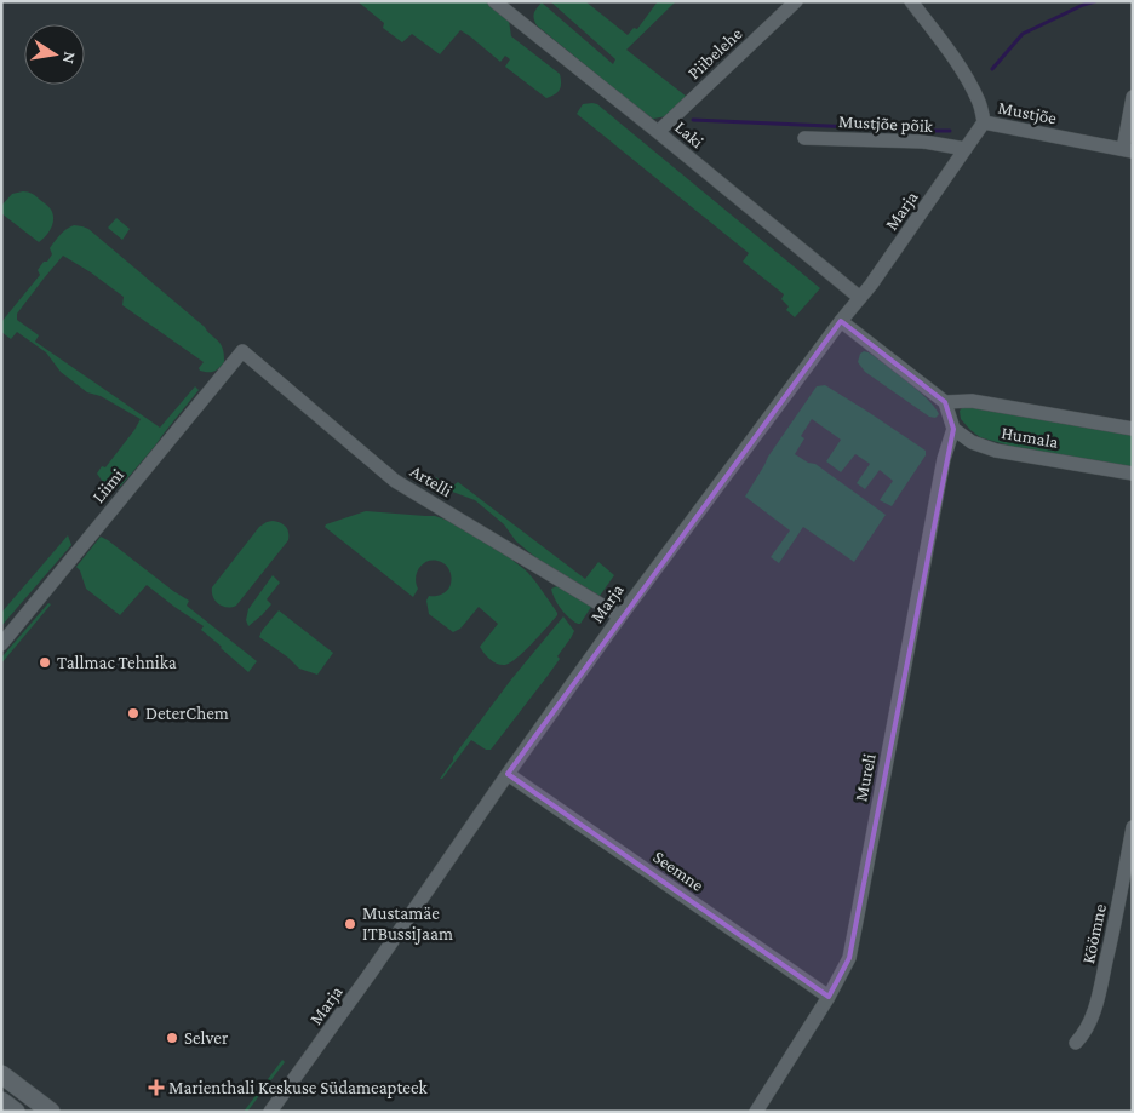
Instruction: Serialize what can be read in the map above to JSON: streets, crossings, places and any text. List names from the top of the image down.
{
  "streets": {
    "street": [
      "Piibelehe",
      "Mustjõe",
      "Mustjõe põik",
      "Laki",
      "Marja",
      "Humala",
      "Artelli",
      "Liimi",
      "Mureli",
      "Seemne",
      "Köömne"
    ]
  },
  "crossings": [
    ["Piibelehe", "Laki"],
    ["Mustjõe", "Marja"],
    ["Mustjõe põik", "Marja"],
    ["Laki", "Marja"],
    ["Marja", "Artelli"],
    ["Marja", "Seemne"],
    ["Humala", "Mureli"],
    ["Artelli", "Liimi"],
    ["Mureli", "Seemne"]
  ],
  "places": {
    "other": [
      "Tallmac Tehnika",
      "DeterChem",
      "Mustamäe ITBussiJaam",
      "Selver"
    ],
    "health": ["Marienthali Keskuse Südameapteek"]
  },
  "north": "right"
}
